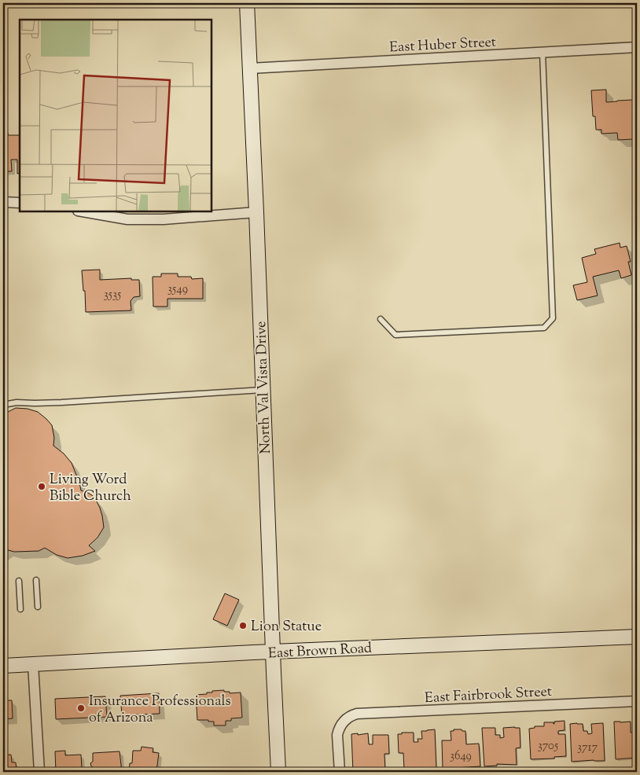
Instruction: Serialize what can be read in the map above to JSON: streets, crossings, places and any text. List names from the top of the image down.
{
  "streets": {
    "main road": ["North Val Vista Drive", "East Brown Road"],
    "street": ["East Huber Street", "East Fairbrook Street"]
  },
  "crossings": [
    ["East Huber Street", "North Val Vista Drive"],
    ["North Val Vista Drive", "East Brown Road"]
  ],
  "places": ["Living Word Bible Church", "Lion Statue", "Insurance Professionals of Arizona"],
  "house_numbers": [
    "3549",
    "3535",
    "3705",
    "3717",
    "3649"
  ]
}
